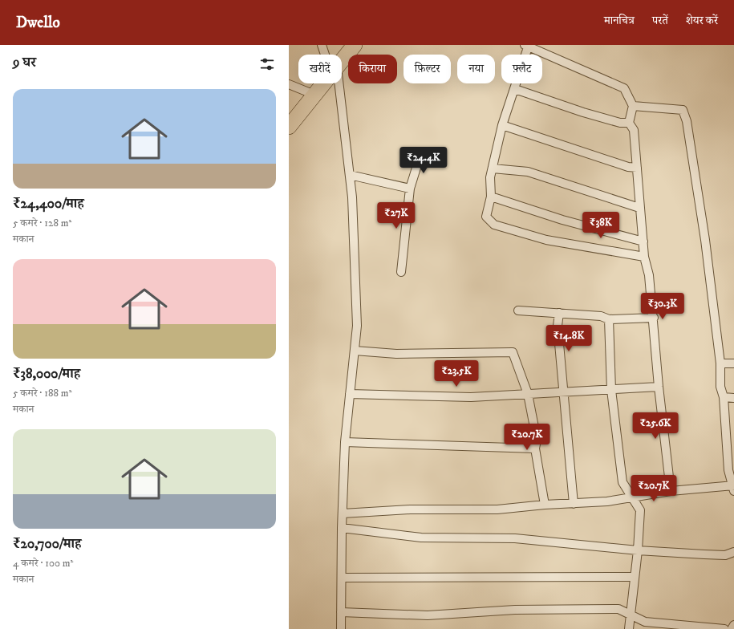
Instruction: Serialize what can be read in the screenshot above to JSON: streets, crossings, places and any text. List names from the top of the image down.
{
  "page": {
    "header": "Dwello",
    "nav": ["मानचित्र", "परतें", "शेयर करें"],
    "heading": "9 घर",
    "chip": [
      "खरीदें",
      "किराया",
      "फ़िल्टर",
      "नया",
      "फ़्लैट"
    ],
    "list": [
      {
        "name": "₹24,400/माह",
        "note": "5 कमरे · 128 m² · मकान"
      },
      {
        "name": "₹38,000/माह",
        "note": "5 कमरे · 188 m² · मकान"
      },
      {
        "name": "₹20,700/माह",
        "note": "4 कमरे · 100 m² · मकान"
      }
    ],
    "price": [
      "₹24.4K",
      "₹27K",
      "₹38K",
      "₹30.3K",
      "₹14.8K",
      "₹23.5K",
      "₹25.6K",
      "₹20.7K",
      "₹20.7K"
    ]
  }
}
